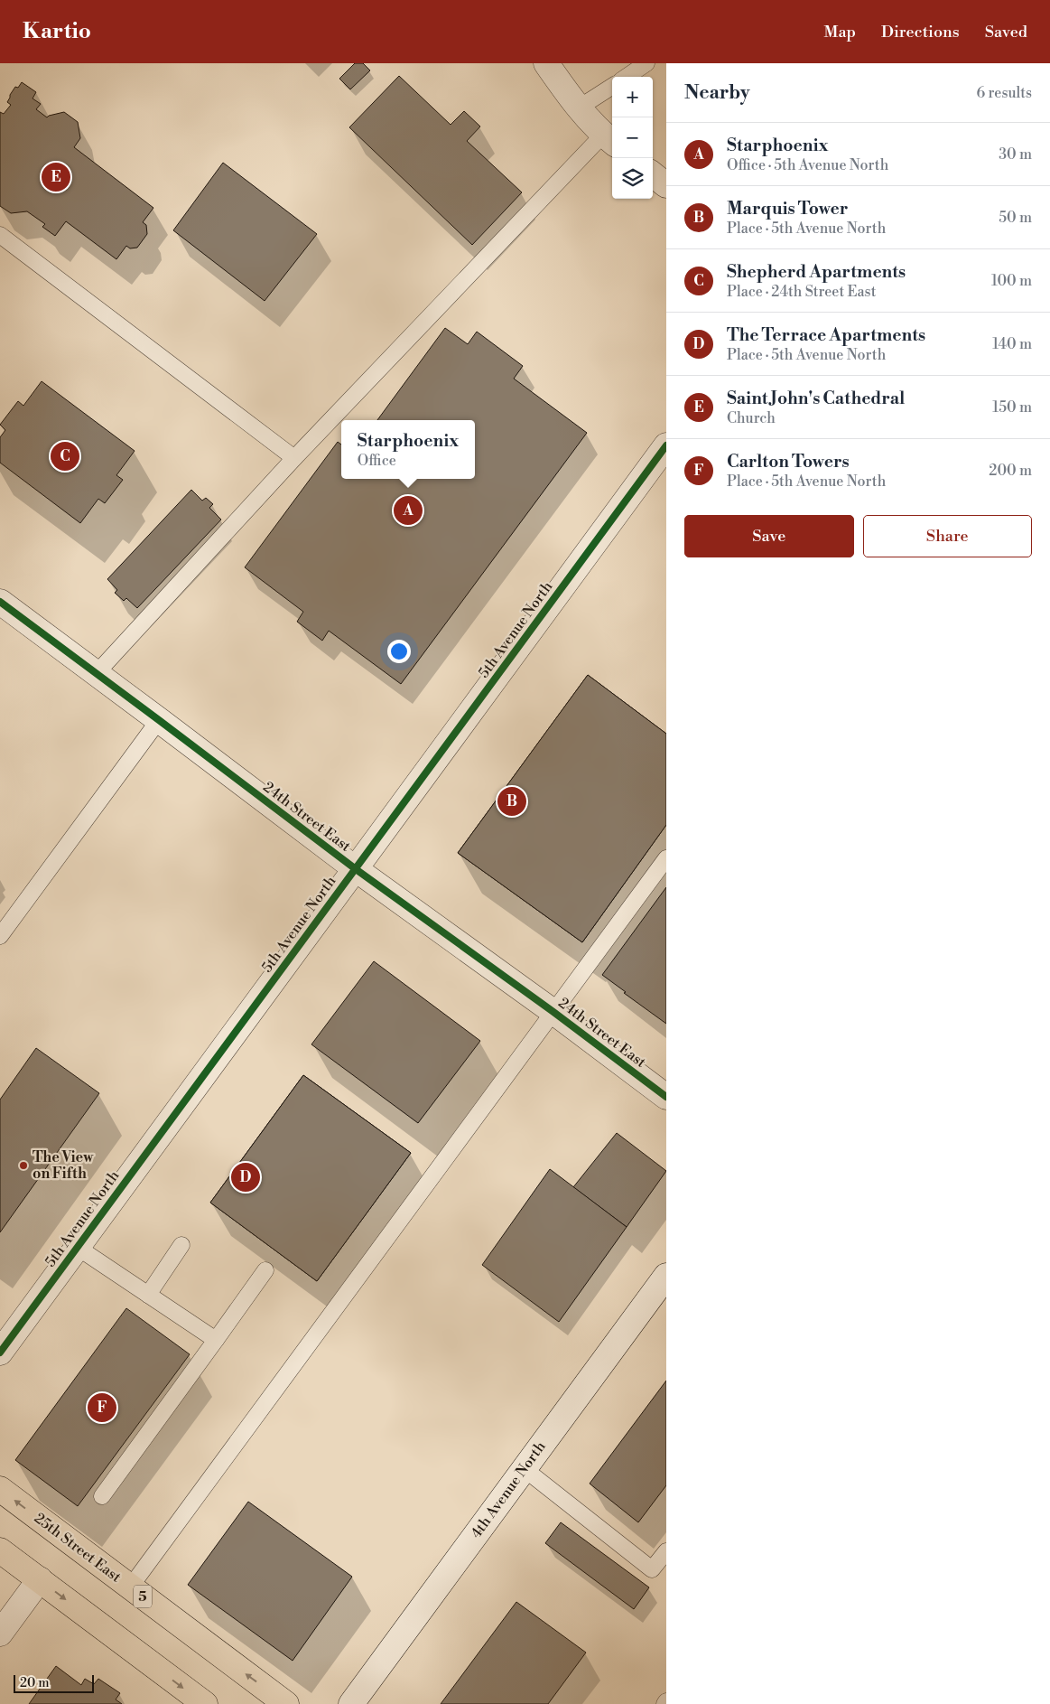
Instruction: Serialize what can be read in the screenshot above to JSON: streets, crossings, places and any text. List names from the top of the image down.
{
  "streets": {
    "main road": ["25th Street East", "5"],
    "street": ["5th Avenue North", "24th Street East", "4th Avenue North"]
  },
  "crossings": [
    ["5th Avenue North", "24th Street East"]
  ],
  "places": ["The View on Fifth"],
  "scale_bar": "20 m",
  "page": {
    "header": "Kartio",
    "nav": ["Map", "Directions", "Saved"],
    "heading": ["Nearby", "6 results"],
    "map_buttons": ["+", "−"],
    "list": [
      {
        "mark": "A",
        "name": "Starphoenix",
        "note": "Office · 5th Avenue North",
        "value": "30 m"
      },
      {
        "mark": "B",
        "name": "Marquis Tower",
        "note": "Place · 5th Avenue North",
        "value": "50 m"
      },
      {
        "mark": "C",
        "name": "Shepherd Apartments",
        "note": "Place · 24th Street East",
        "value": "100 m"
      },
      {
        "mark": "D",
        "name": "The Terrace Apartments",
        "note": "Place · 5th Avenue North",
        "value": "140 m"
      },
      {
        "mark": "E",
        "name": "Saint John's Cathedral",
        "note": "Church",
        "value": "150 m"
      },
      {
        "mark": "F",
        "name": "Carlton Towers",
        "note": "Place · 5th Avenue North",
        "value": "200 m"
      }
    ],
    "pins": [
      "E",
      "C",
      "A",
      "B",
      "D",
      "F"
    ],
    "popup": ["Starphoenix", "Office"],
    "buttons": ["Save", "Share"],
    "scale": "20 m"
  }
}
